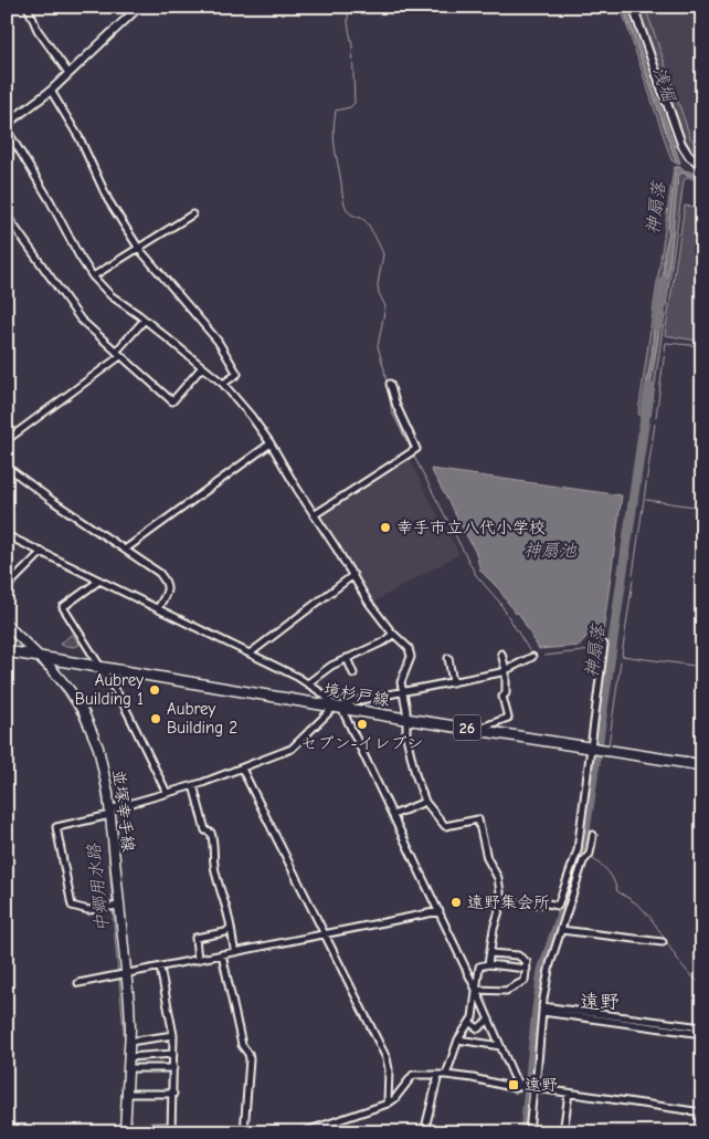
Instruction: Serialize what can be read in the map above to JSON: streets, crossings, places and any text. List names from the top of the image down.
{
  "streets": {
    "main road": ["境杉戸線", "26", "並塚幸手線"]
  },
  "crossings": [
    ["境杉戸線", "並塚幸手線"]
  ],
  "districts": ["遠野"],
  "water": [
    "浅堀",
    "神扇落",
    "神扇池",
    "中郷用水路"
  ],
  "places": {
    "other": [
      "幸手市立八代小学校",
      "Aubrey Building 1",
      "Aubrey Building 2",
      "セブン-イレブン",
      "遠野集会所"
    ],
    "transit": ["遠野"]
  }
}
